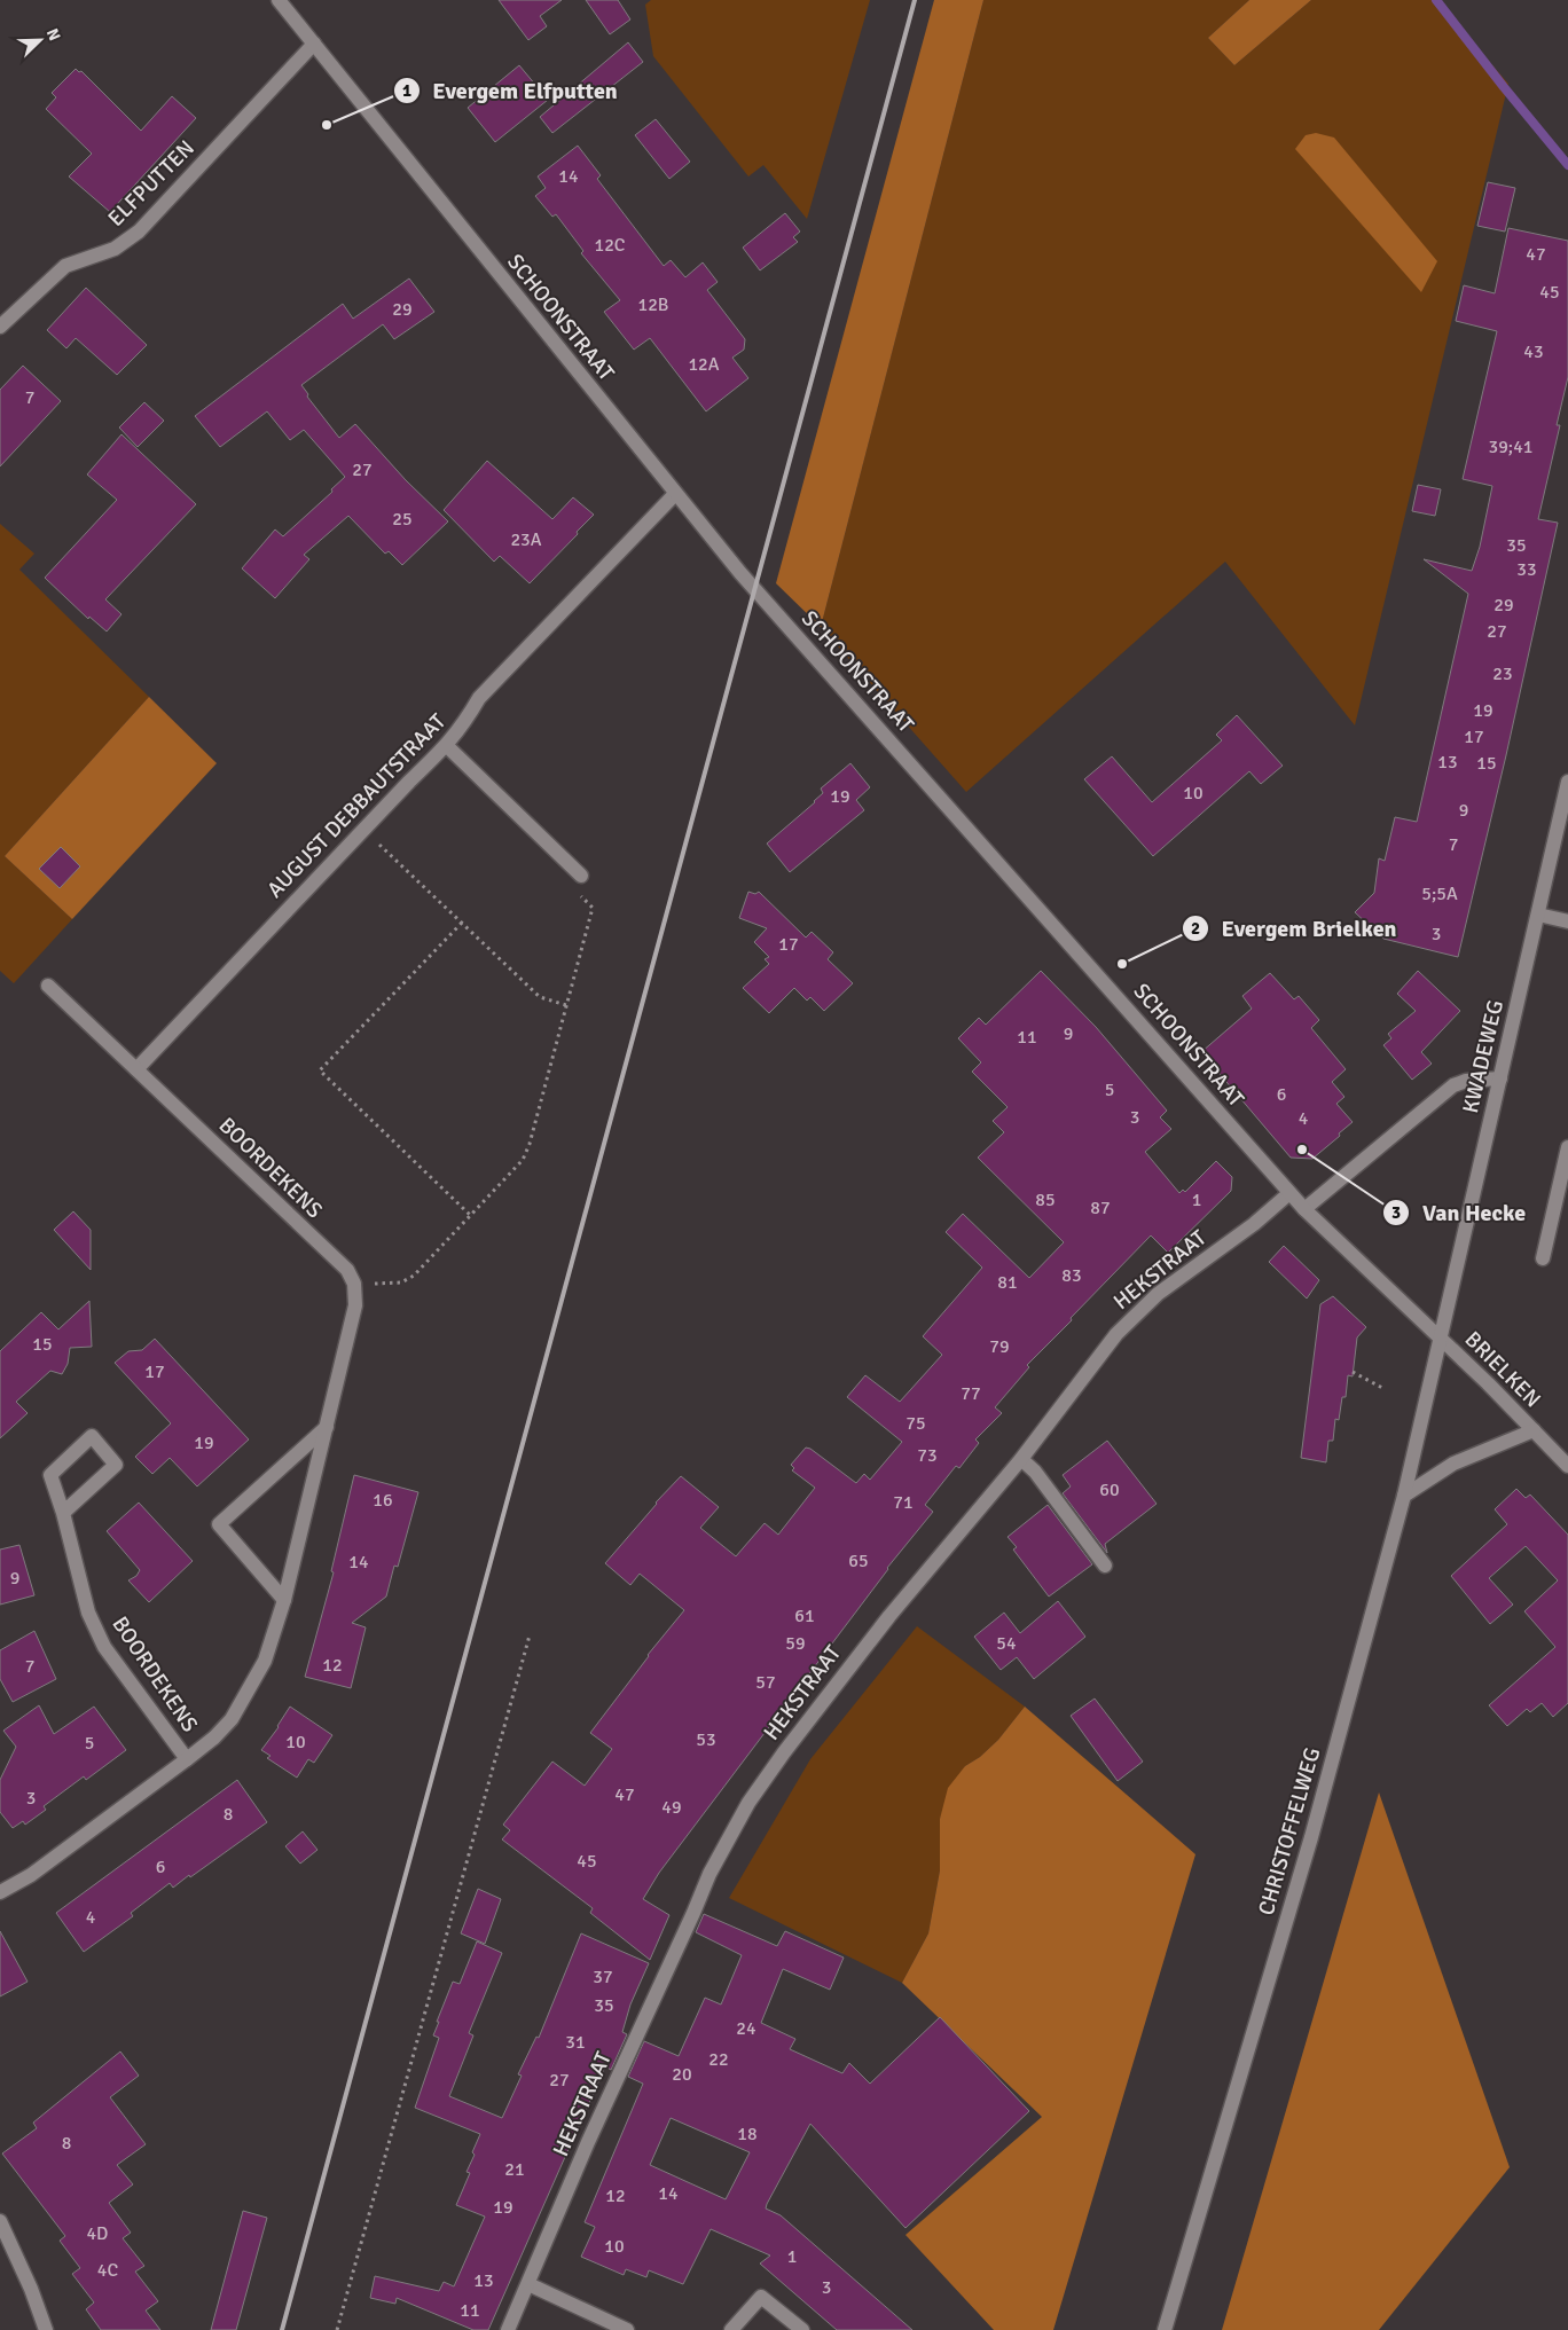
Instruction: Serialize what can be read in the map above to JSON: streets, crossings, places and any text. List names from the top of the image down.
{
  "streets": {
    "street": [
      "ELFPUTTEN",
      "SCHOONSTRAAT",
      "AUGUST DEBBAUTSTRAAT",
      "KWADEWEG",
      "BOORDEKENS",
      "HEKSTRAAT",
      "BRIELKEN",
      "CHRISTOFFELWEG"
    ]
  },
  "crossings": [
    ["ELFPUTTEN", "SCHOONSTRAAT"],
    ["SCHOONSTRAAT", "AUGUST DEBBAUTSTRAAT"],
    ["SCHOONSTRAAT", "KWADEWEG"],
    ["SCHOONSTRAAT", "HEKSTRAAT"],
    ["SCHOONSTRAAT", "BRIELKEN"],
    ["SCHOONSTRAAT", "CHRISTOFFELWEG"],
    ["AUGUST DEBBAUTSTRAAT", "BOORDEKENS"],
    ["KWADEWEG", "BRIELKEN"],
    ["KWADEWEG", "CHRISTOFFELWEG"],
    ["BRIELKEN", "CHRISTOFFELWEG"]
  ],
  "places": ["Evergem Elfputten", "Evergem Brielken", "Van Hecke"],
  "house_numbers": [
    "14",
    "12C",
    "47",
    "45",
    "12B",
    "29",
    "43",
    "12A",
    "7",
    "39;41",
    "27",
    "25",
    "23A",
    "35",
    "33",
    "29",
    "27",
    "23",
    "19",
    "17",
    "13",
    "15",
    "10",
    "19",
    "9",
    "7",
    "5;5A",
    "3",
    "17",
    "9",
    "11",
    "5",
    "6",
    "3",
    "4",
    "85",
    "1",
    "87",
    "83",
    "81",
    "15",
    "79",
    "17",
    "77",
    "75",
    "19",
    "73",
    "60",
    "16",
    "71",
    "65",
    "14",
    "9",
    "61",
    "59",
    "54",
    "12",
    "7",
    "57",
    "53",
    "10",
    "5",
    "47",
    "3",
    "49",
    "8",
    "45",
    "6",
    "4",
    "37",
    "35",
    "24",
    "31",
    "22",
    "20",
    "27",
    "18",
    "8",
    "21",
    "14",
    "12",
    "19",
    "4D",
    "10",
    "1",
    "4C",
    "13",
    "3",
    "11"
  ],
  "north": "top right"
}
